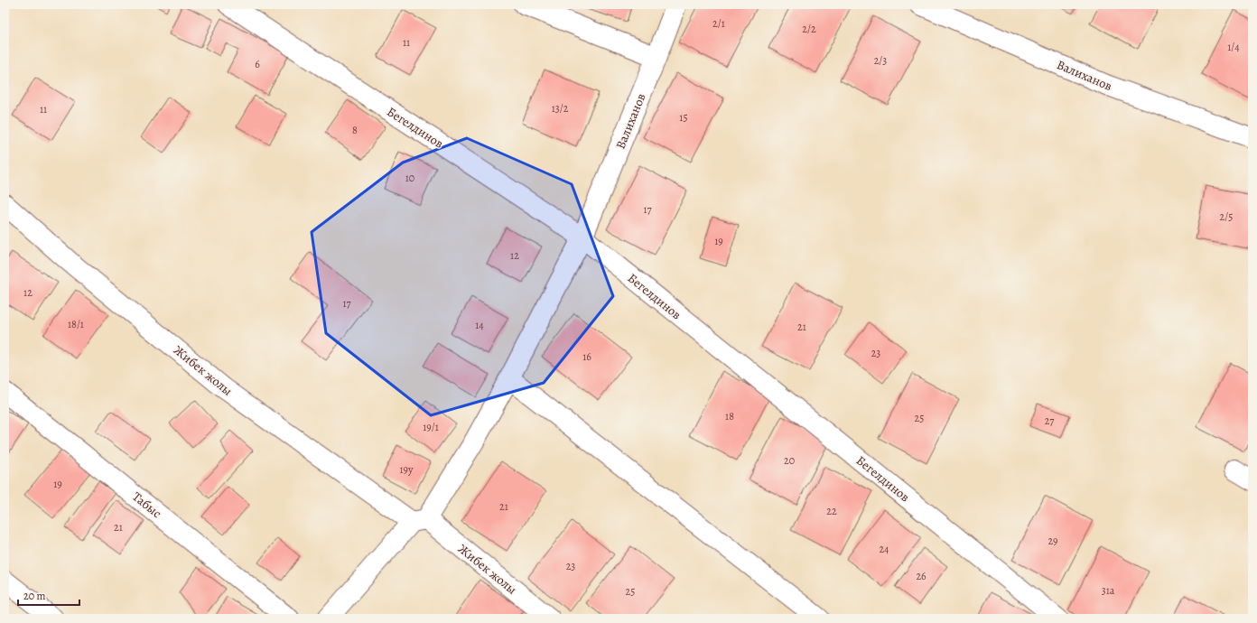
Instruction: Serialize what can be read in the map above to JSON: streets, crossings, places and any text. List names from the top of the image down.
{
  "streets": {
    "street": [
      "Валиханов",
      "Бегелдинов",
      "Жибек жолы",
      "Табыс"
    ]
  },
  "crossings": [
    ["Валиханов", "Бегелдинов"],
    ["Валиханов", "Жибек жолы"]
  ],
  "house_numbers": [
    "2/1",
    "2/2",
    "11",
    "1/4",
    "2/3",
    "6",
    "13/2",
    "11",
    "15",
    "8",
    "10",
    "17",
    "2/5",
    "19",
    "12",
    "12",
    "17",
    "18/1",
    "14",
    "21",
    "23",
    "16",
    "18",
    "25",
    "27",
    "19/1",
    "20",
    "19у",
    "19",
    "21",
    "22",
    "21",
    "29",
    "24",
    "23",
    "26",
    "31а",
    "25"
  ],
  "scale_bar": "20 m"
}
